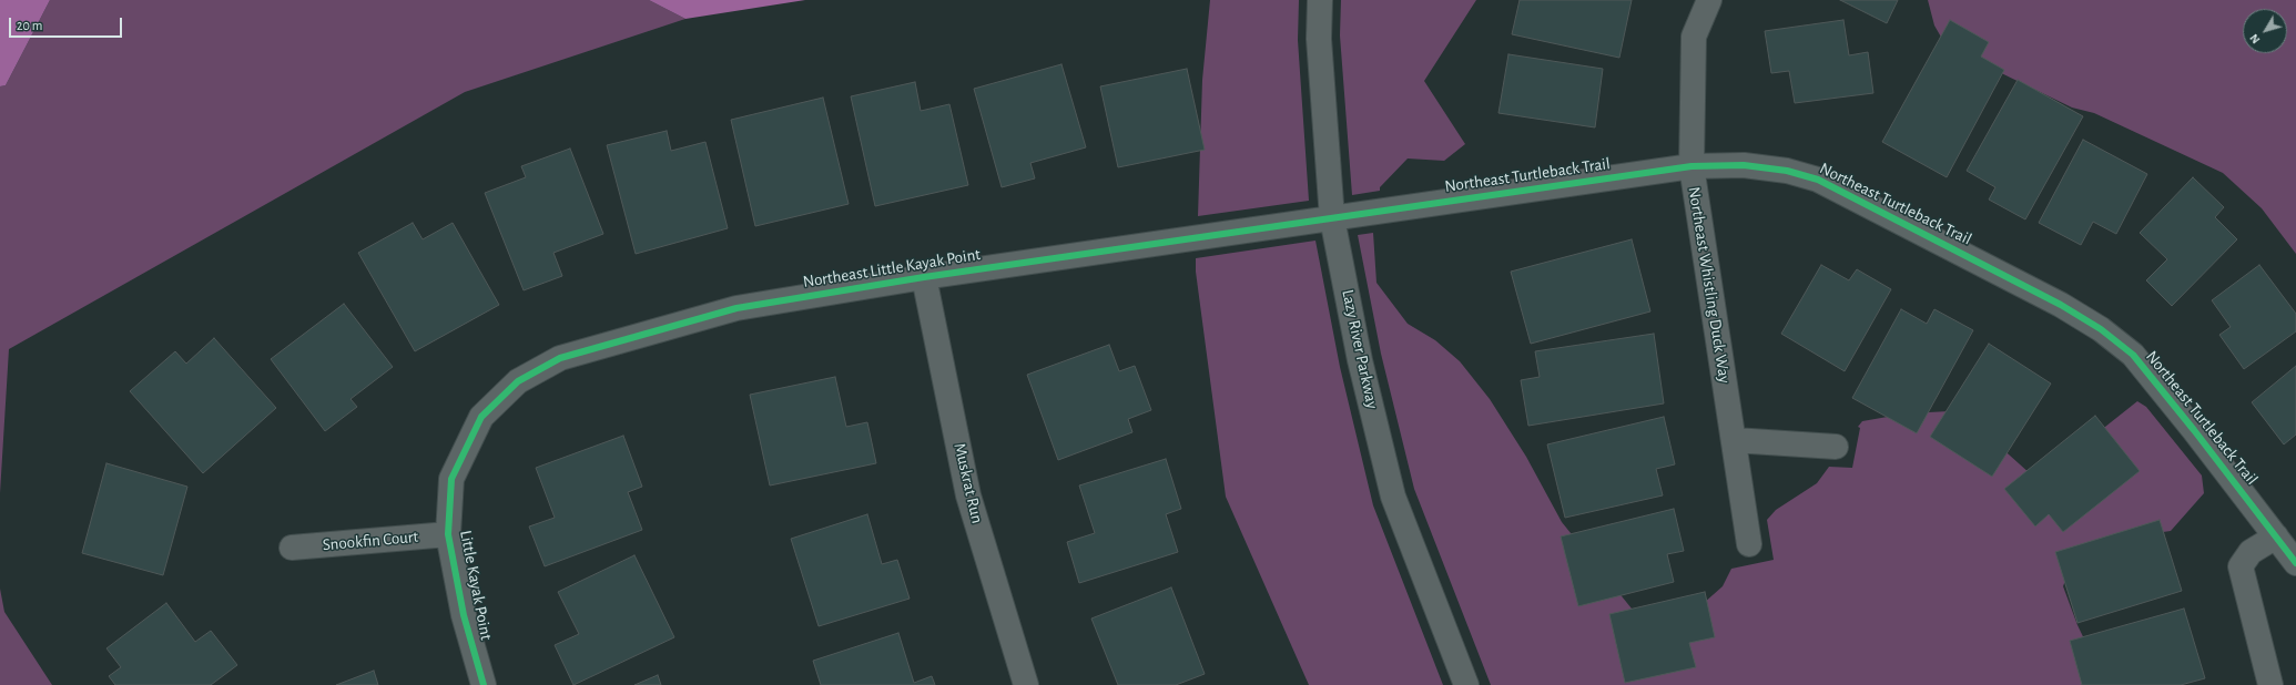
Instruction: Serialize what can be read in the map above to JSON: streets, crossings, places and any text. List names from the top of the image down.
{
  "streets": {
    "street": [
      "Northeast Turtleback Trail",
      "Northeast Little Kayak Point",
      "Northeast Whistling Duck Way",
      "Lazy River Parkway",
      "Muskrat Run",
      "Snookfin Court",
      "Little Kayak Point"
    ]
  },
  "crossings": [
    ["Northeast Turtleback Trail", "Northeast Little Kayak Point"],
    ["Northeast Turtleback Trail", "Northeast Whistling Duck Way"],
    ["Northeast Turtleback Trail", "Lazy River Parkway"],
    ["Northeast Little Kayak Point", "Lazy River Parkway"],
    ["Northeast Little Kayak Point", "Muskrat Run"],
    ["Northeast Little Kayak Point", "Little Kayak Point"],
    ["Snookfin Court", "Little Kayak Point"]
  ],
  "scale_bar": "20 m",
  "north": "bottom left"
}
